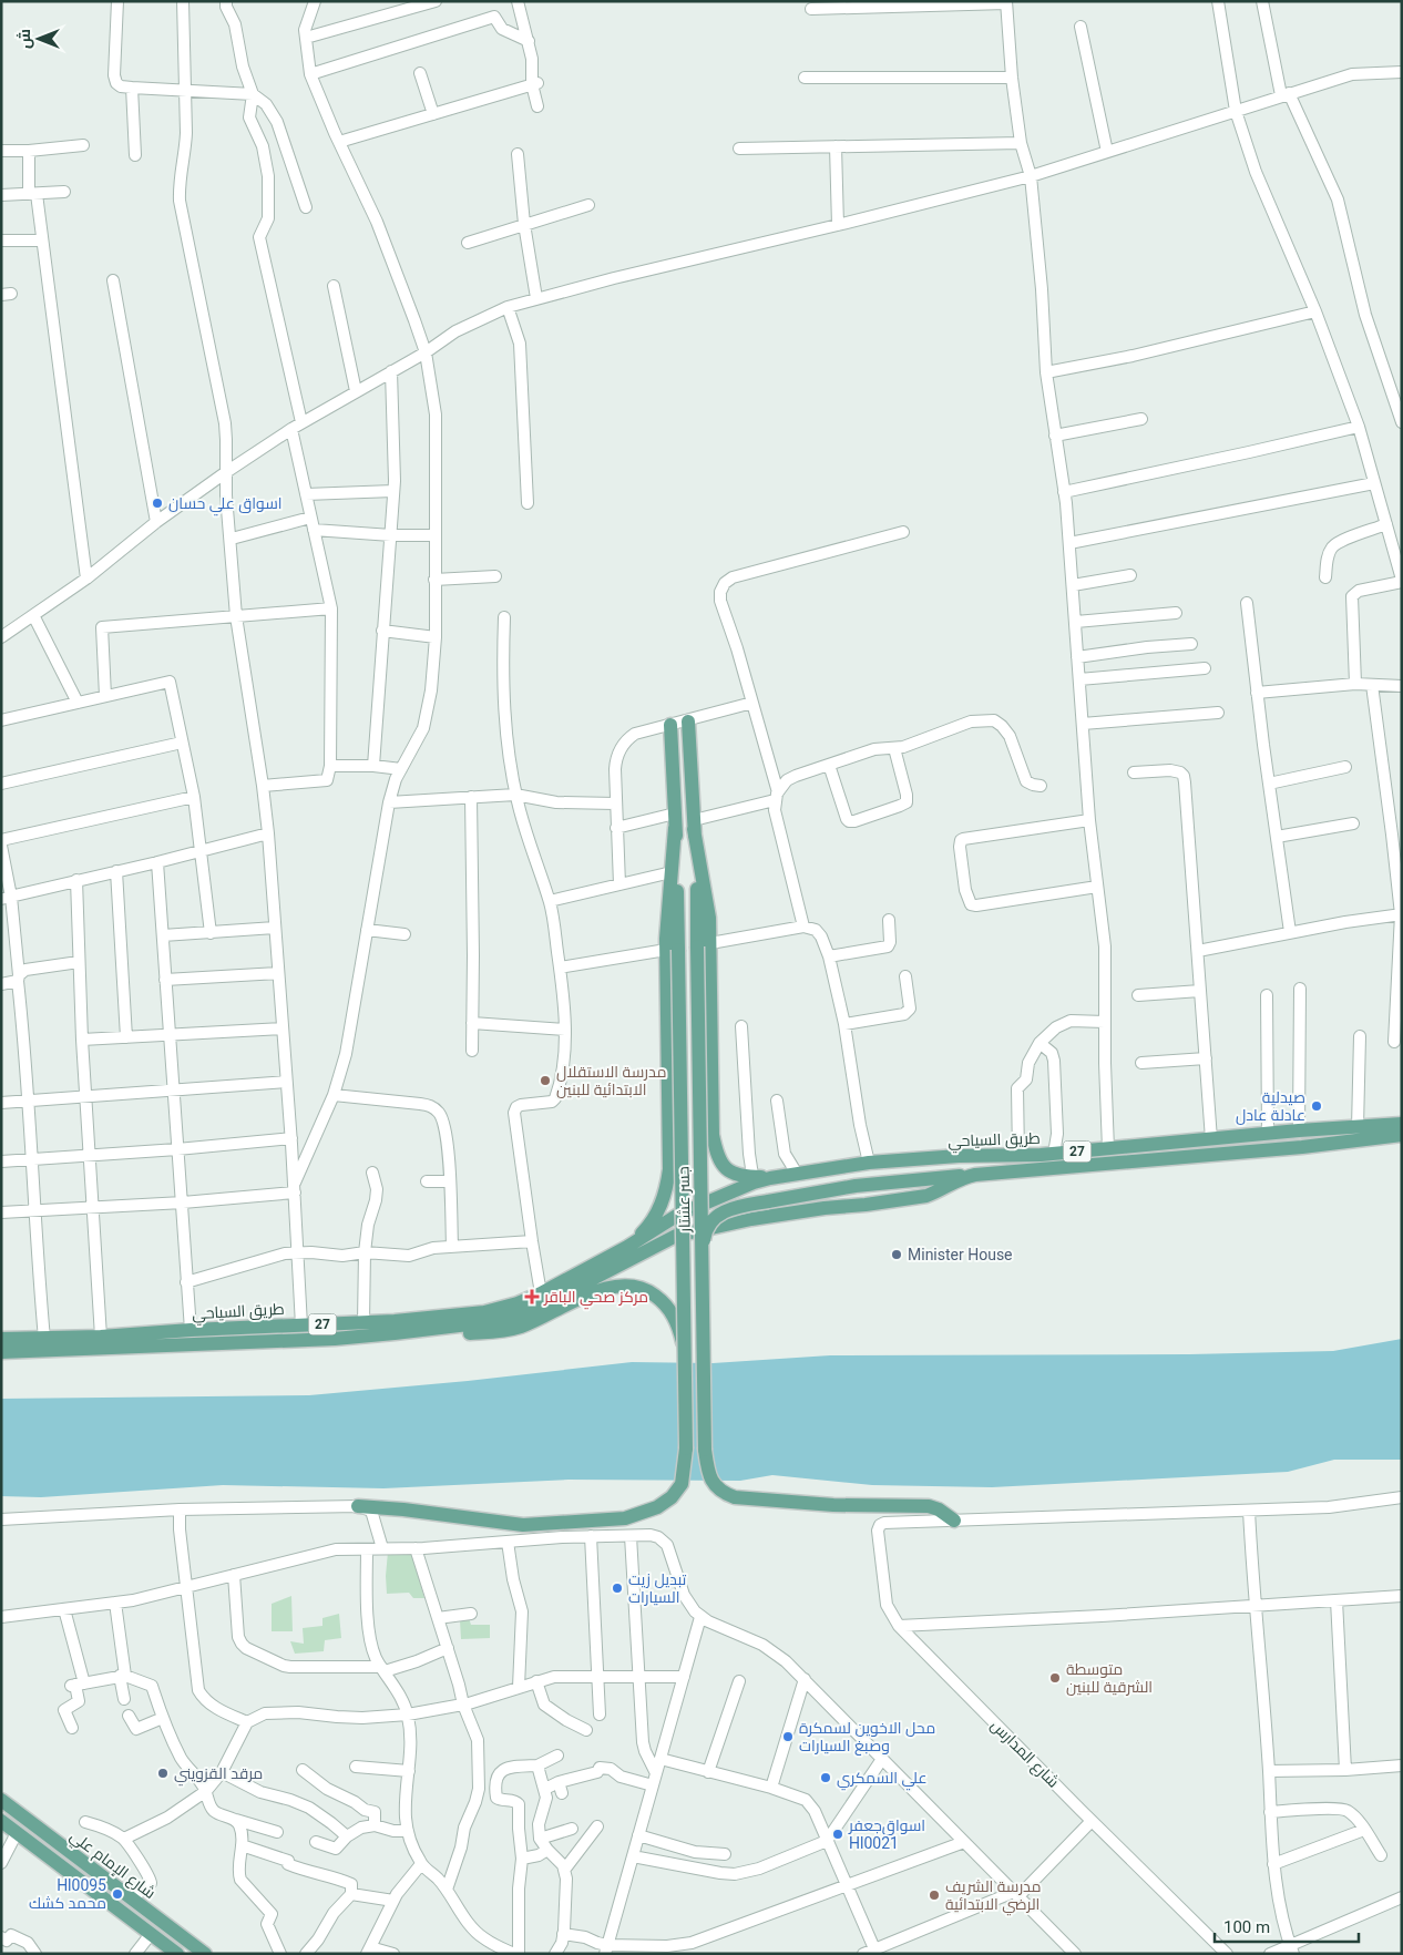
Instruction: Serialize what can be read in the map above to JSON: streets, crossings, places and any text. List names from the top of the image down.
{
  "streets": {
    "main road": [
      "طريق السياحي",
      "27",
      "جسر عشتار",
      "شارع الإمام علي"
    ],
    "street": ["شارع المدارس"]
  },
  "crossings": [
    ["جسر عشتار", "شارع المدارس"]
  ],
  "places": {
    "other": [
      "اسواق علي حسان",
      "مدرسة الاستقلال الابتدائية للبنين",
      "صيدلية عادلة عادل",
      "Minister House",
      "تبديل زيت السيارات",
      "متوسطة الشرقية للبنين",
      "محل الاخوين لسمكرة وصبغ السيارات",
      "مرقد القزويني",
      "علي السمكري",
      "اسواق‌جعفر Hl0021",
      "Hl0095 محمد كشك",
      "مدرسة الشريف الرضي الابتدائية"
    ],
    "health": ["مركز صحي الباقر"]
  },
  "scale_bar": "100 m",
  "north": "left"
}
